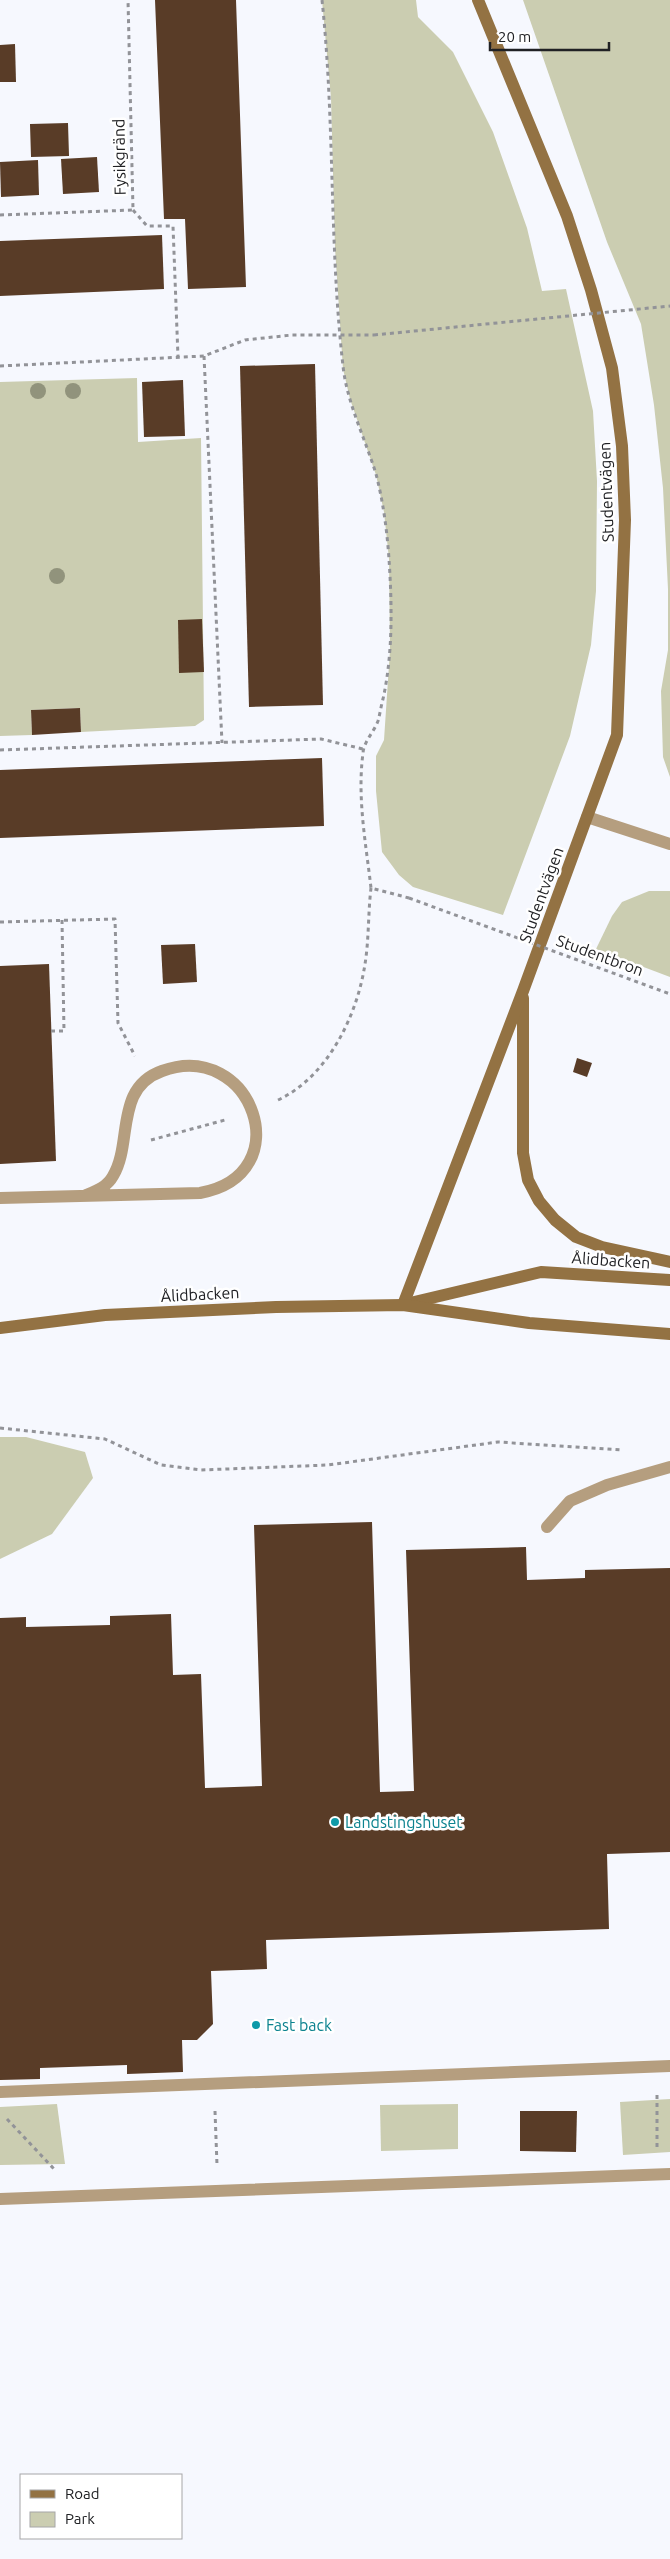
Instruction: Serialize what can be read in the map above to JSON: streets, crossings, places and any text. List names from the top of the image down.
{
  "streets": {
    "street": ["Studentvägen", "Ålidbacken"],
    "path": ["Fysikgränd", "Studentbron"]
  },
  "crossings": [
    ["Studentvägen", "Ålidbacken"]
  ],
  "places": ["Landstingshuset", "Fast back"],
  "legend": ["Road", "Park"],
  "scale_bar": "20 m"
}
